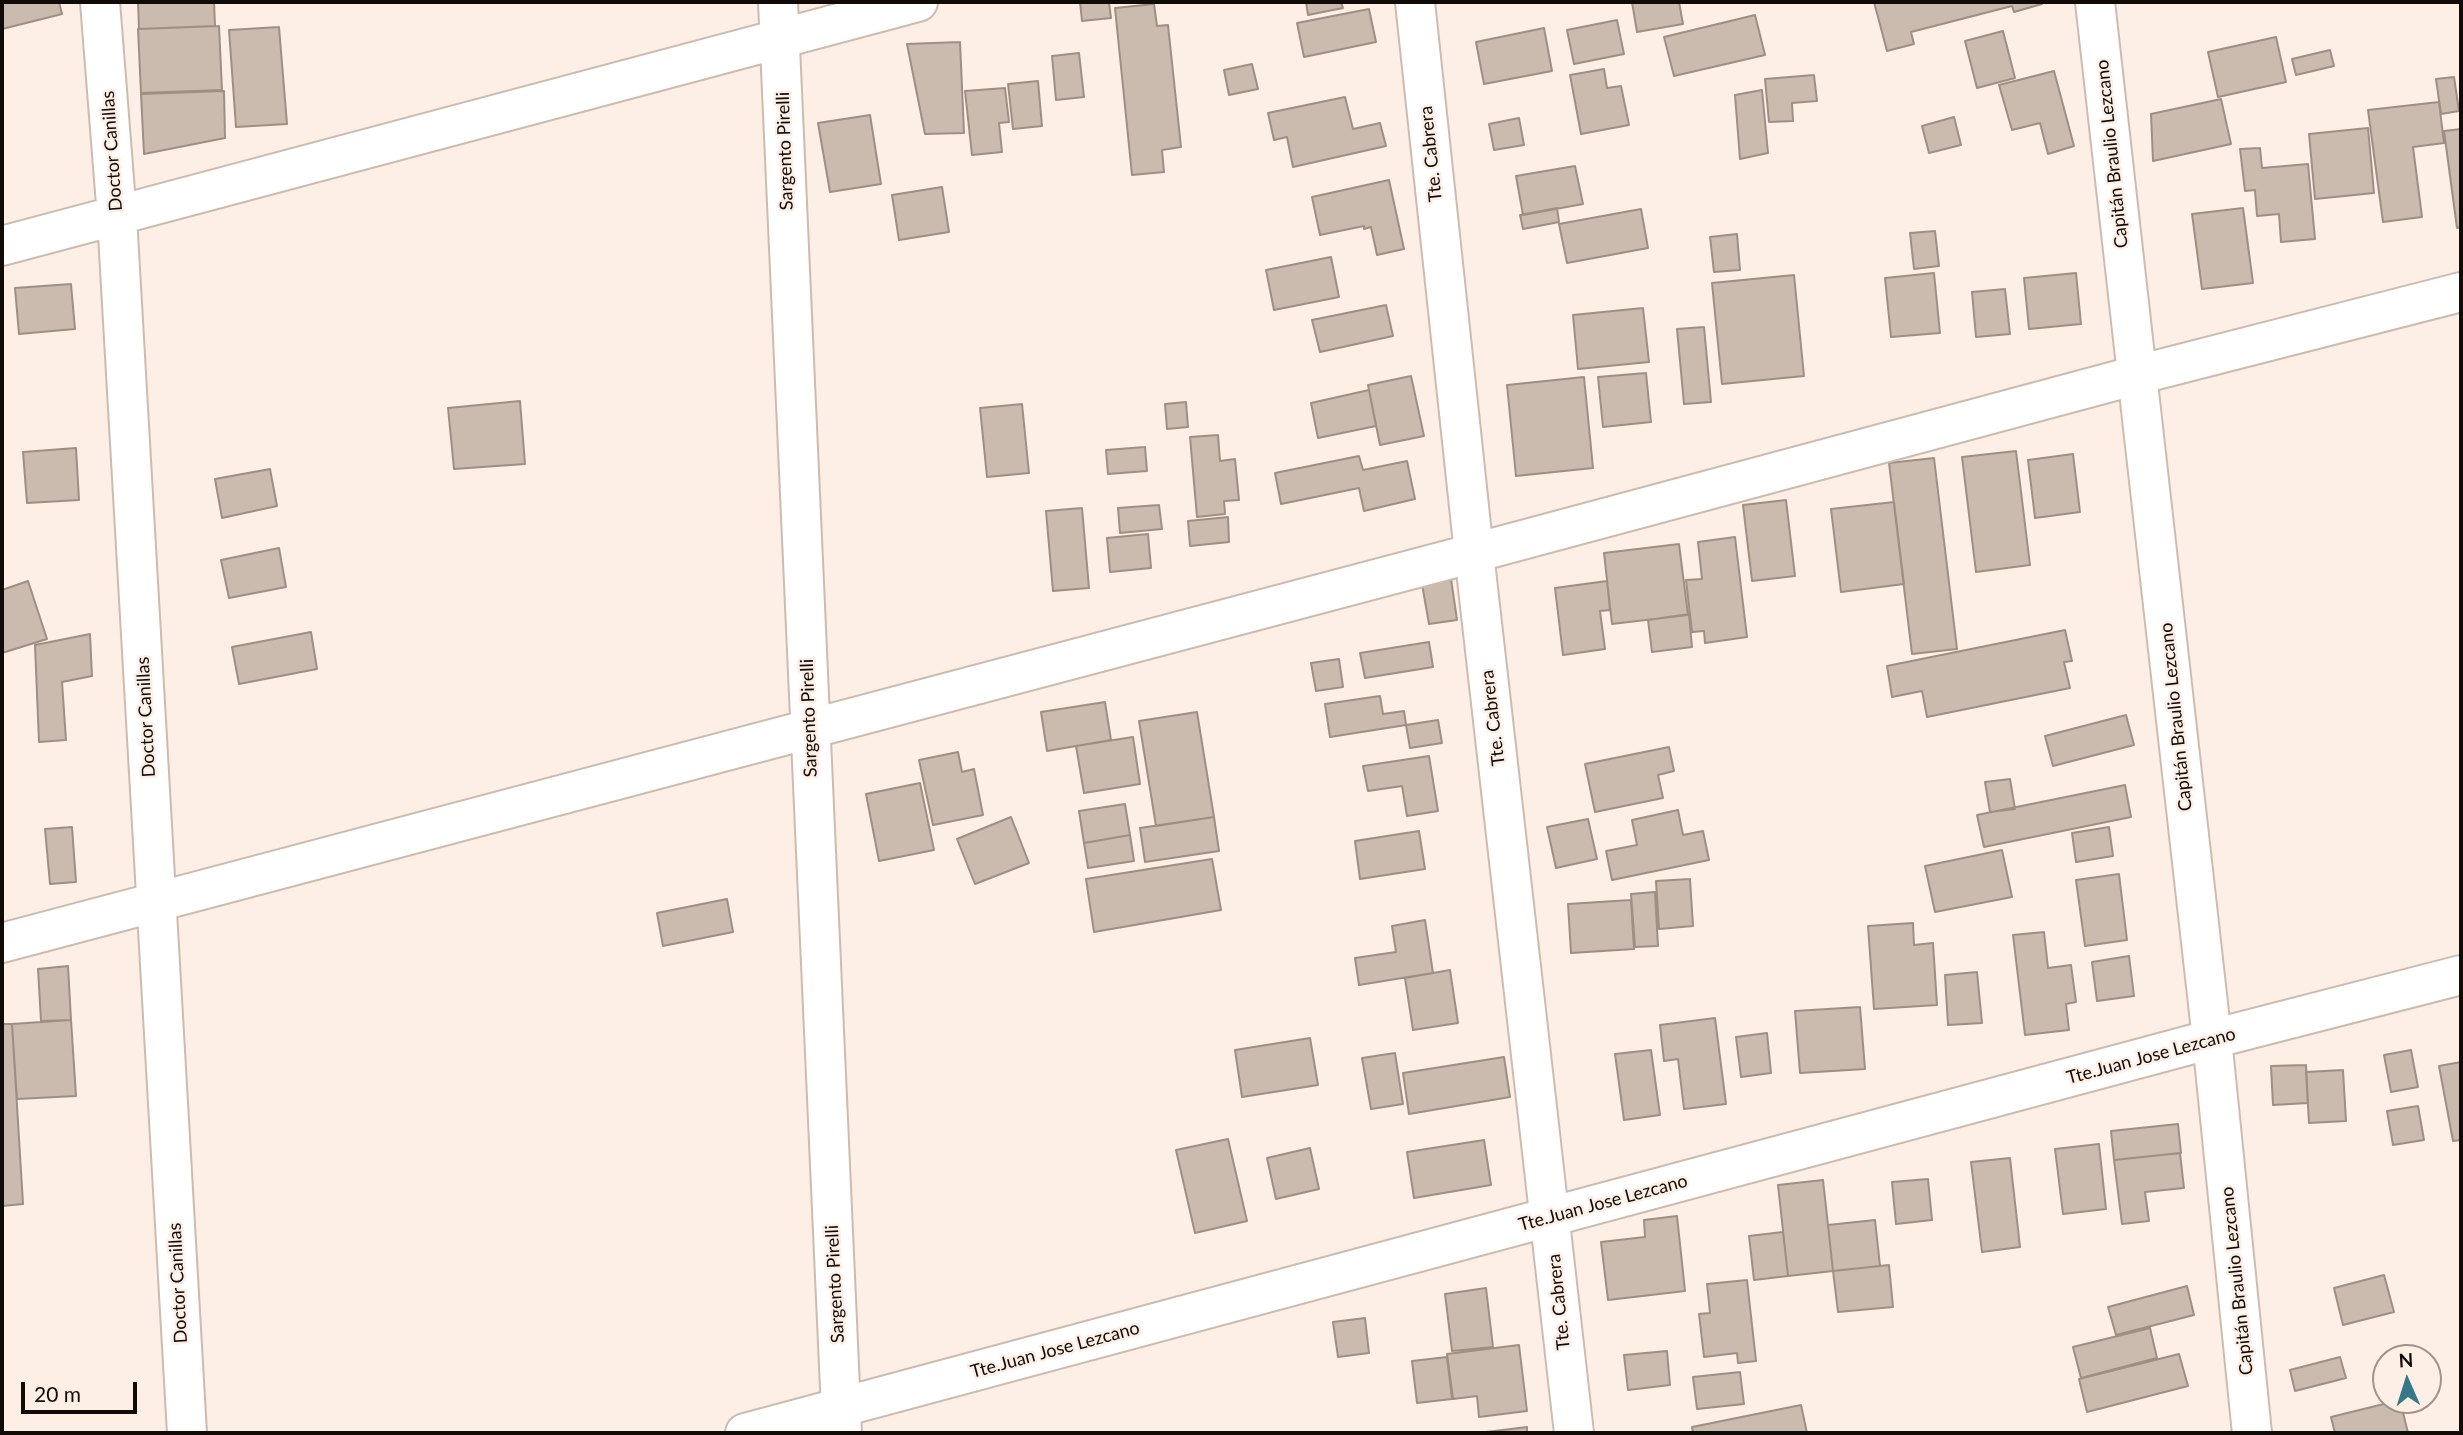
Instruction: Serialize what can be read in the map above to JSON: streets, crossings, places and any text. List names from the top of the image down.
{
  "streets": {
    "street": [
      "Doctor Canillas",
      "Sargento Pirelli",
      "Tte. Cabrera",
      "Capitán Braulio Lezcano",
      "Tte.Juan Jose Lezcano"
    ]
  },
  "crossings": [
    ["Sargento Pirelli", "Tte.Juan Jose Lezcano"],
    ["Tte. Cabrera", "Tte.Juan Jose Lezcano"],
    ["Capitán Braulio Lezcano", "Tte.Juan Jose Lezcano"]
  ],
  "scale_bar": "20 m",
  "north": "top"
}
